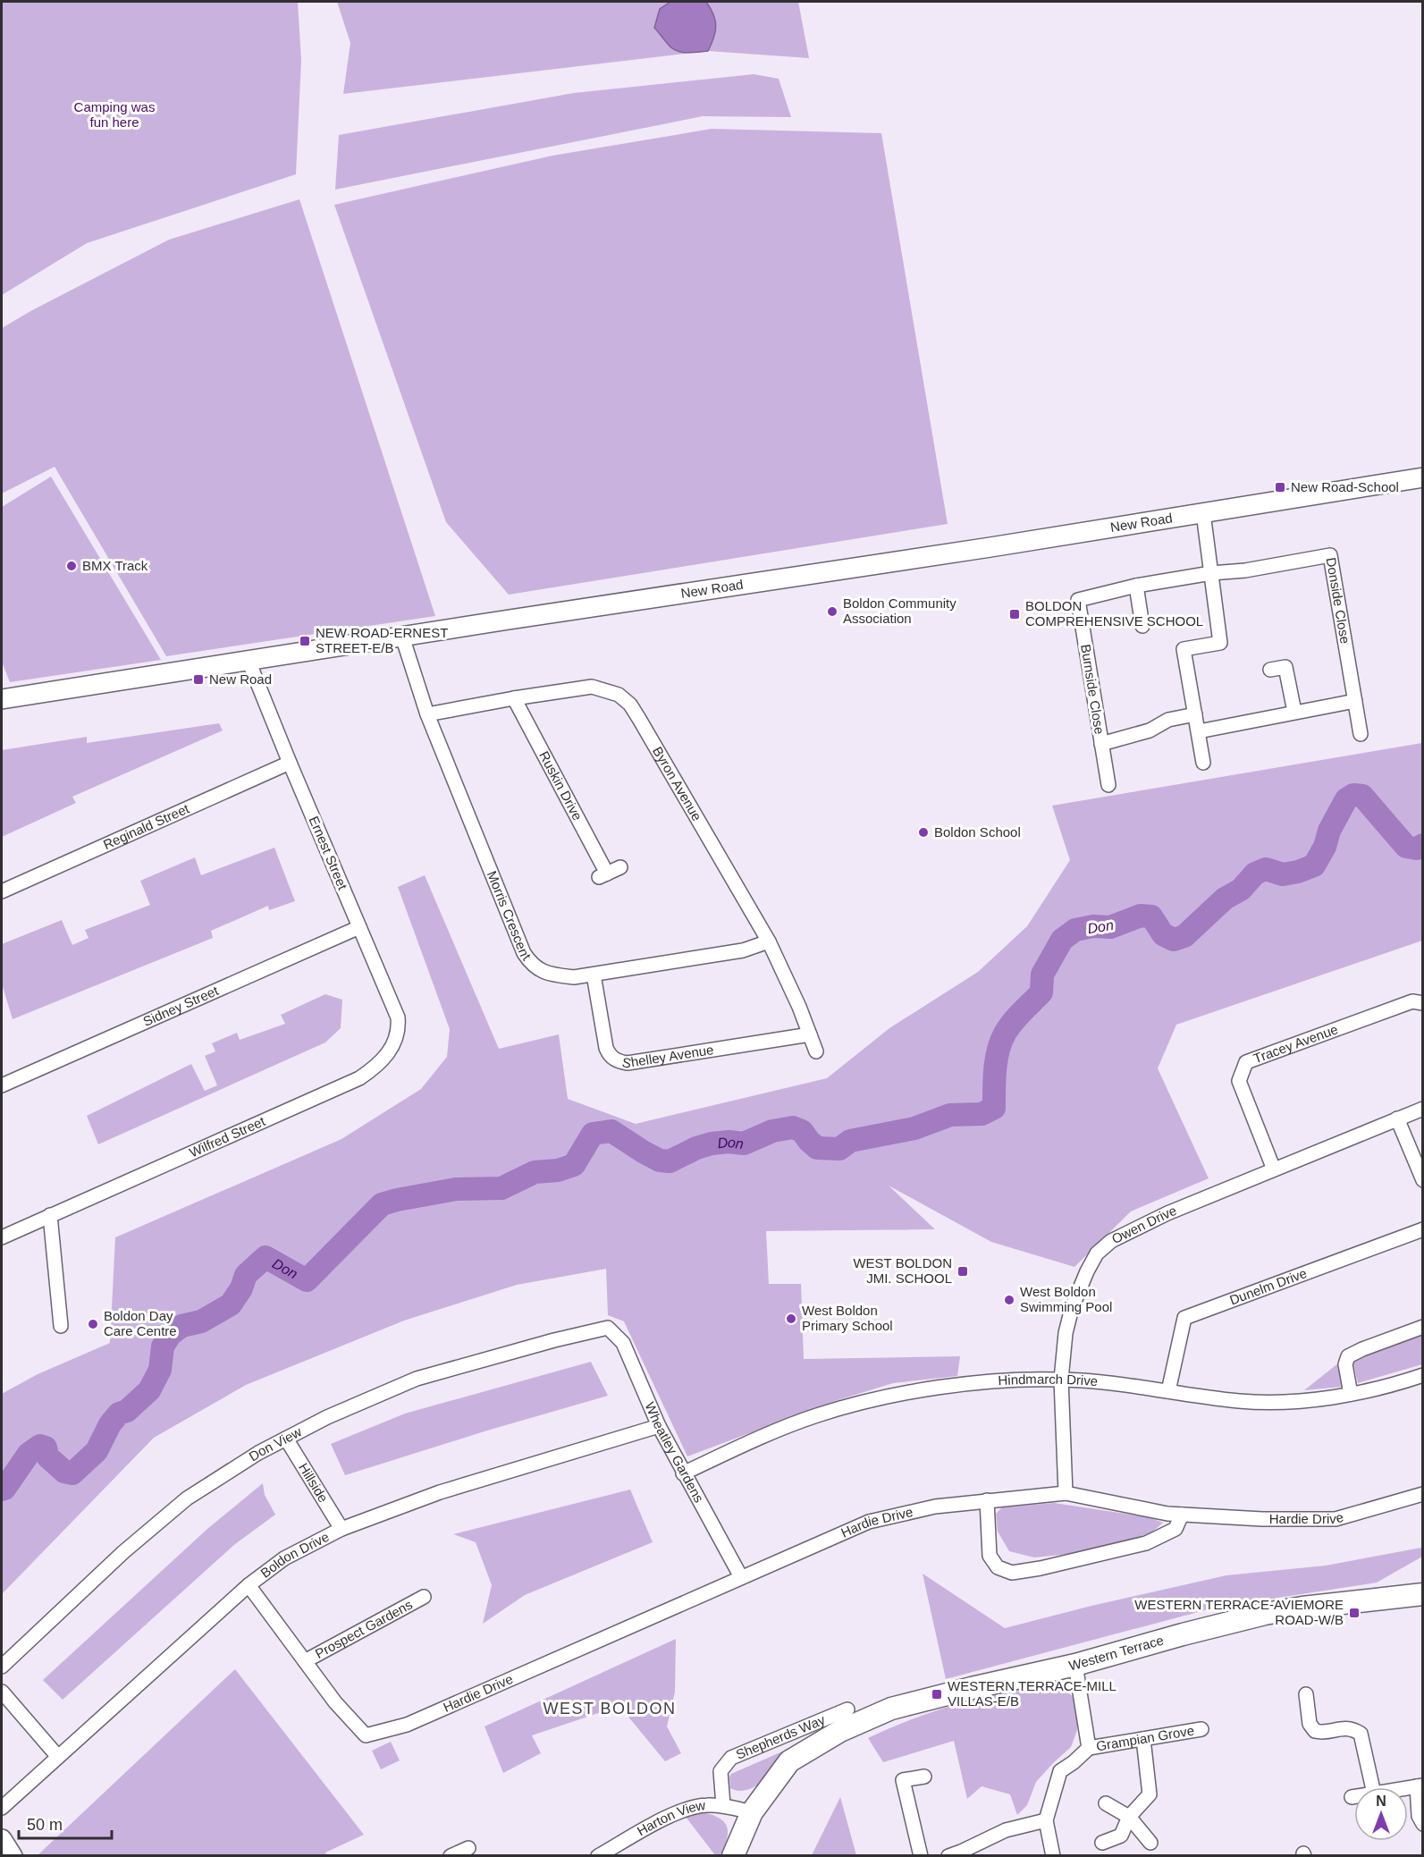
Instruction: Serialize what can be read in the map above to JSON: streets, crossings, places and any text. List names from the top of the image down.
{
  "streets": {
    "main road": ["New Road", "Western Terrace"],
    "street": [
      "Donside Close",
      "Burnside Close",
      "Byron Avenue",
      "Ruskin Drive",
      "Reginald Street",
      "Ernest Street",
      "Morris Crescent",
      "Sidney Street",
      "Tracey Avenue",
      "Shelley Avenue",
      "Wilfred Street",
      "Owen Drive",
      "Dunelm Drive",
      "Hindmarch Drive",
      "Don View",
      "Wheatley Gardens",
      "Hillside",
      "Hardie Drive",
      "Boldon Drive",
      "Prospect Gardens",
      "Shepherds Way",
      "Grampian Grove",
      "Harton View"
    ]
  },
  "crossings": [
    ["New Road", "Ernest Street"],
    ["New Road", "Morris Crescent"],
    ["Donside Close", "Burnside Close"],
    ["Byron Avenue", "Ruskin Drive"],
    ["Byron Avenue", "Morris Crescent"],
    ["Byron Avenue", "Shelley Avenue"],
    ["Reginald Street", "Ernest Street"],
    ["Ernest Street", "Sidney Street"],
    ["Ernest Street", "Wilfred Street"],
    ["Morris Crescent", "Shelley Avenue"],
    ["Tracey Avenue", "Owen Drive"],
    ["Owen Drive", "Hindmarch Drive"],
    ["Owen Drive", "Hardie Drive"],
    ["Dunelm Drive", "Hindmarch Drive"],
    ["Hindmarch Drive", "Wheatley Gardens"],
    ["Don View", "Wheatley Gardens"],
    ["Don View", "Hillside"],
    ["Wheatley Gardens", "Hardie Drive"],
    ["Wheatley Gardens", "Boldon Drive"],
    ["Hillside", "Boldon Drive"],
    ["Hardie Drive", "Prospect Gardens"],
    ["Boldon Drive", "Prospect Gardens"],
    ["Western Terrace", "Harton View"],
    ["Shepherds Way", "Harton View"]
  ],
  "districts": ["WEST BOLDON"],
  "water": ["Don"],
  "parks": ["Camping was fun here"],
  "places": {
    "transit": [
      "New Road-School",
      "BOLDON COMPREHENSIVE SCHOOL",
      "NEW ROAD-ERNEST STREET-E/B",
      "New Road",
      "WEST BOLDON JMI. SCHOOL",
      "WESTERN TERRACE-AVIEMORE ROAD-W/B",
      "WESTERN TERRACE-MILL VILLAS-E/B"
    ],
    "other": [
      "BMX Track",
      "Boldon Community Association",
      "Boldon School",
      "West Boldon Swimming Pool",
      "West Boldon Primary School",
      "Boldon Day Care Centre"
    ]
  },
  "scale_bar": "50 m",
  "north": "top"
}
